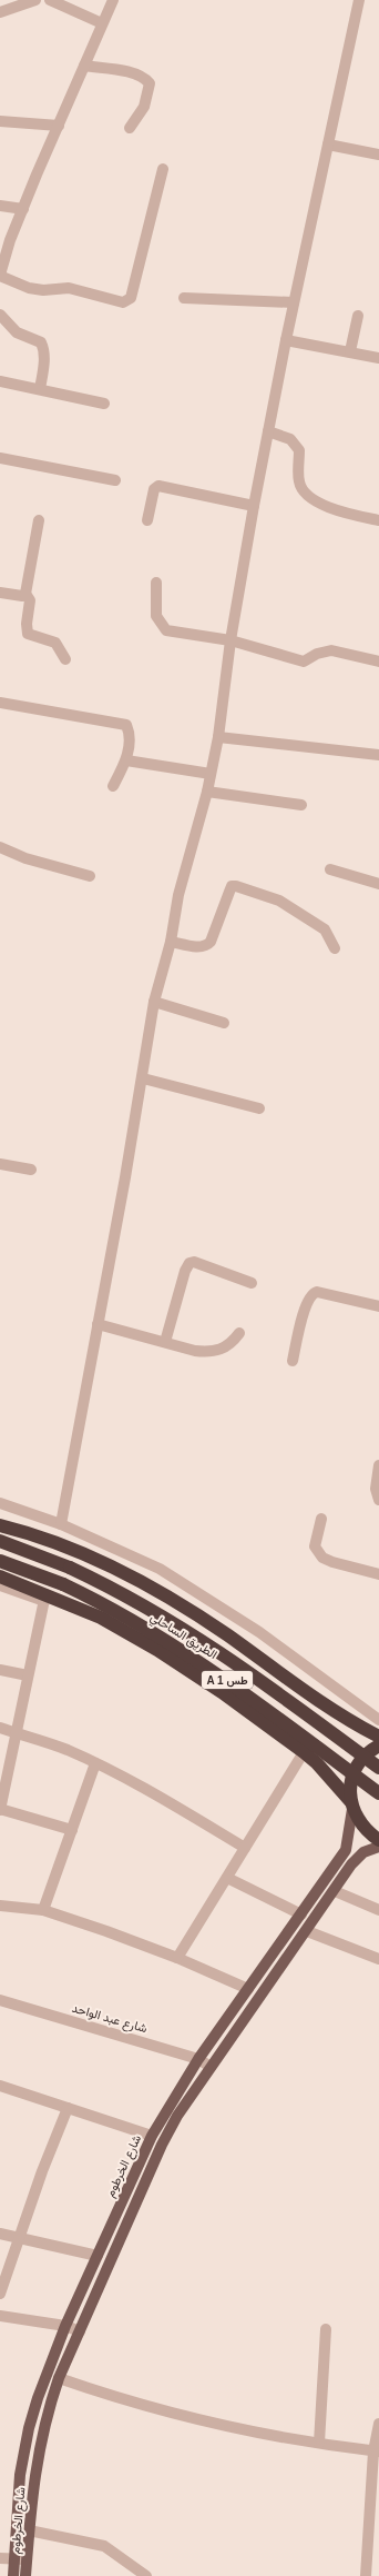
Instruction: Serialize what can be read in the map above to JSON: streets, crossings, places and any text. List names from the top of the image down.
{
  "streets": {
    "highway": ["الطريق الساحلي", "A 1 طس"],
    "main road": ["شارع الخرطوم"],
    "street": ["شارع عبد الواحد"]
  },
  "crossings": [
    ["شارع عبد الواحد", "شارع الخرطوم"]
  ]
}
